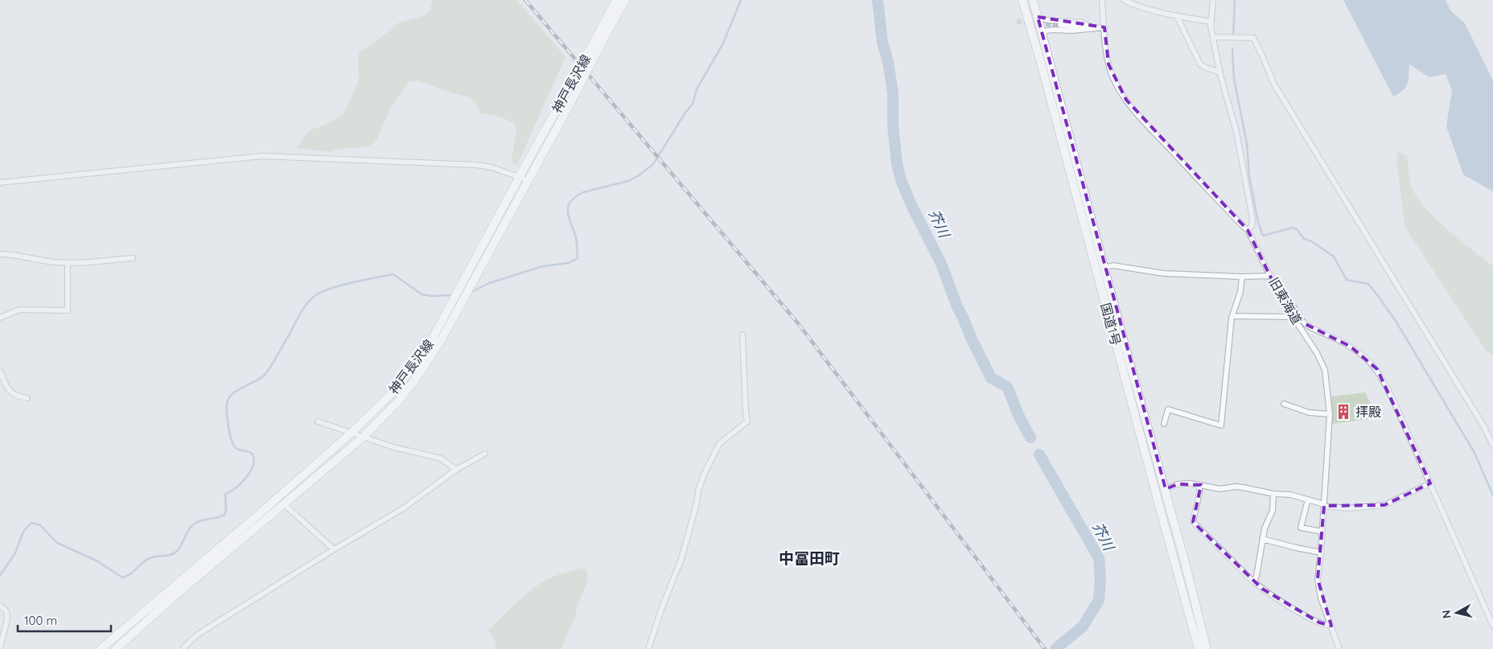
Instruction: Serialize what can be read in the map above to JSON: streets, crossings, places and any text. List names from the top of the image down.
{
  "streets": {
    "main road": ["神戸長沢線", "国道1号"],
    "street": ["旧東海道"]
  },
  "districts": ["中冨田町"],
  "water": ["芥川"],
  "places": {
    "building": ["拝殿"]
  },
  "scale_bar": "100 m",
  "north": "left"
}
